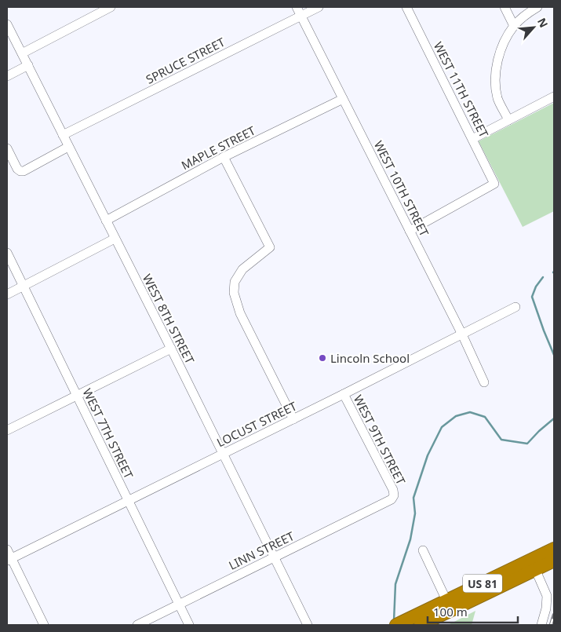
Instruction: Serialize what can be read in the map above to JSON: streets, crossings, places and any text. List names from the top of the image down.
{
  "streets": {
    "highway": ["US 81"],
    "street": [
      "SPRUCE STREET",
      "WEST 11TH STREET",
      "MAPLE STREET",
      "WEST 10TH STREET",
      "WEST 8TH STREET",
      "LOCUST STREET",
      "WEST 7TH STREET",
      "WEST 9TH STREET",
      "LINN STREET"
    ]
  },
  "crossings": [
    ["SPRUCE STREET", "WEST 10TH STREET"],
    ["SPRUCE STREET", "WEST 8TH STREET"],
    ["WEST 11TH STREET", "WEST 10TH STREET"],
    ["MAPLE STREET", "WEST 10TH STREET"],
    ["MAPLE STREET", "WEST 8TH STREET"],
    ["WEST 10TH STREET", "LOCUST STREET"],
    ["WEST 8TH STREET", "LOCUST STREET"],
    ["WEST 8TH STREET", "LINN STREET"],
    ["LOCUST STREET", "WEST 7TH STREET"],
    ["LOCUST STREET", "WEST 9TH STREET"],
    ["WEST 7TH STREET", "LINN STREET"],
    ["WEST 9TH STREET", "LINN STREET"]
  ],
  "places": ["Lincoln School"],
  "scale_bar": "100 m",
  "north": "top right"
}
